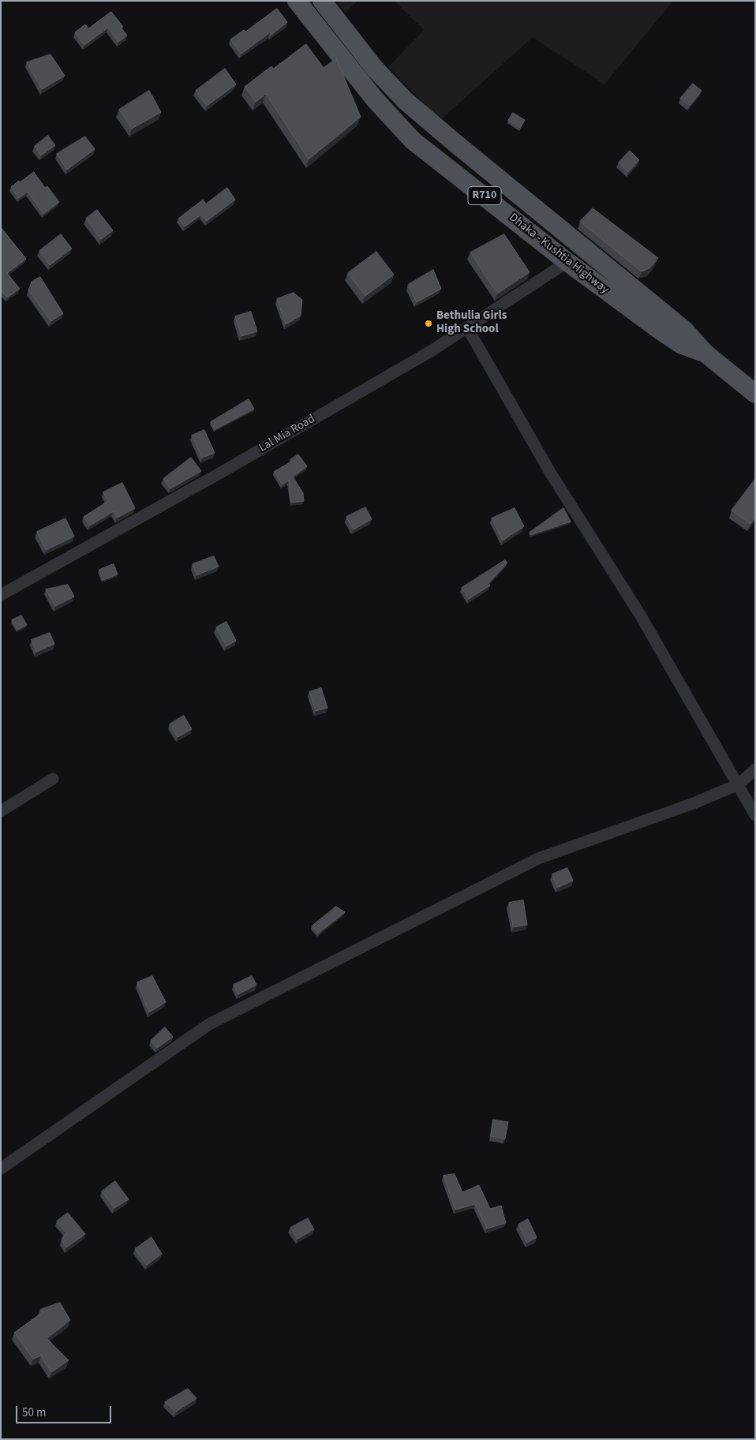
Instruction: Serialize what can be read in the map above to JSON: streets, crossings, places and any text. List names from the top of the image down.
{
  "streets": {
    "main road": ["R710", "Dhaka - Kushtia Highway"],
    "street": ["Lal Mia Road"]
  },
  "crossings": [
    ["Dhaka - Kushtia Highway", "Lal Mia Road"]
  ],
  "places": ["Bethulia Girls High School"],
  "scale_bar": "50 m"
}
